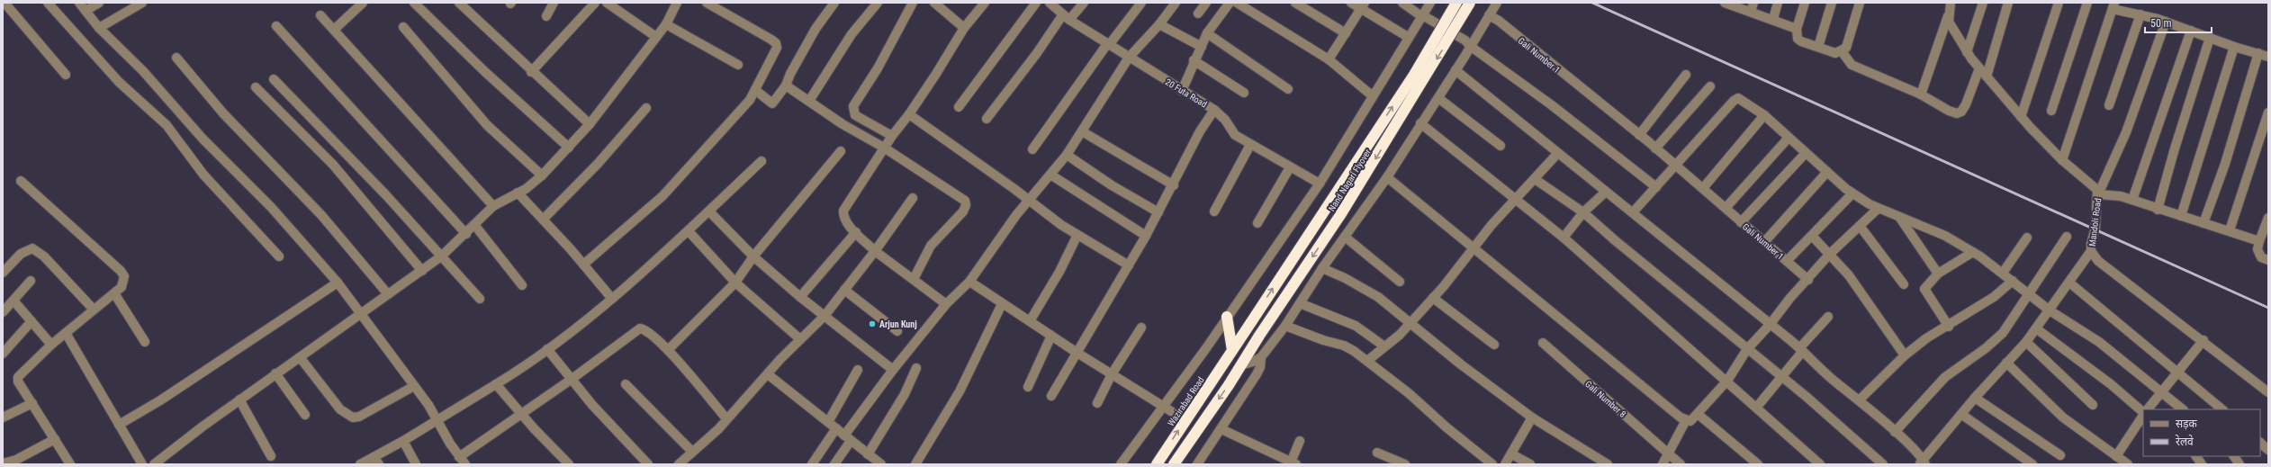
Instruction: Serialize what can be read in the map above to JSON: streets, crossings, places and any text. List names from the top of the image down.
{
  "streets": {
    "highway": ["Nand Nagari Flyover", "Wazirabad Road"],
    "street": [
      "Gali Number 1",
      "20 Futa Road",
      "Mandoli Road",
      "Gali Number 8"
    ]
  },
  "crossings": [
    ["Nand Nagari Flyover", "Wazirabad Road"]
  ],
  "places": ["Arjun Kunj"],
  "legend": ["सड़क", "रेलवे"],
  "scale_bar": "50 m"
}
